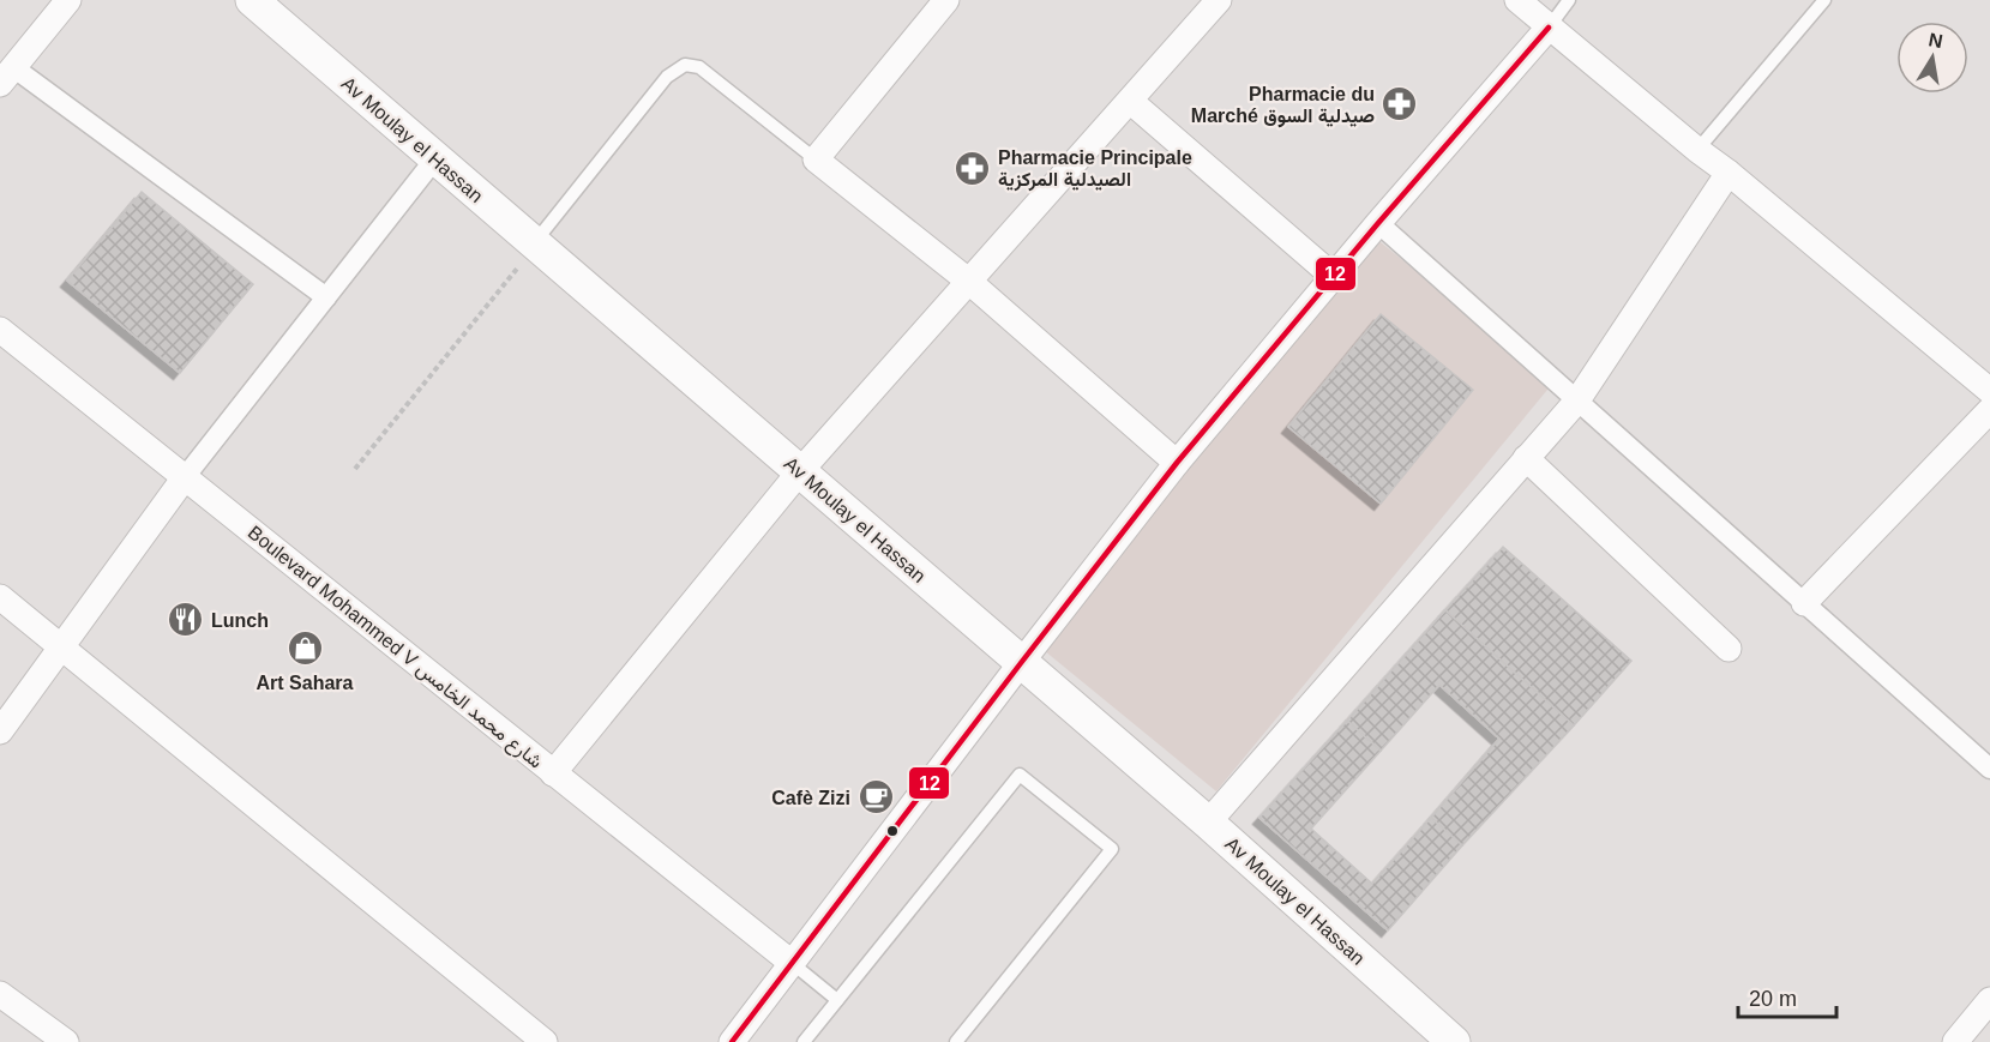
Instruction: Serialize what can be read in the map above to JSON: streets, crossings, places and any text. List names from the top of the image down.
{
  "streets": {
    "street": ["Av Moulay el Hassan", "Boulevard Mohammed V شارع محمد الخامس"]
  },
  "places": {
    "pharmacy": ["Pharmacie du Marché صيدلية السوق", "Pharmacie Principale الصيدلية المركزية"],
    "restaurant": ["Lunch"],
    "shop": ["Art Sahara"],
    "cafe": ["Cafè Zizi"]
  },
  "lines": ["transit line 12"],
  "scale_bar": "20 m",
  "north": "top"
}
